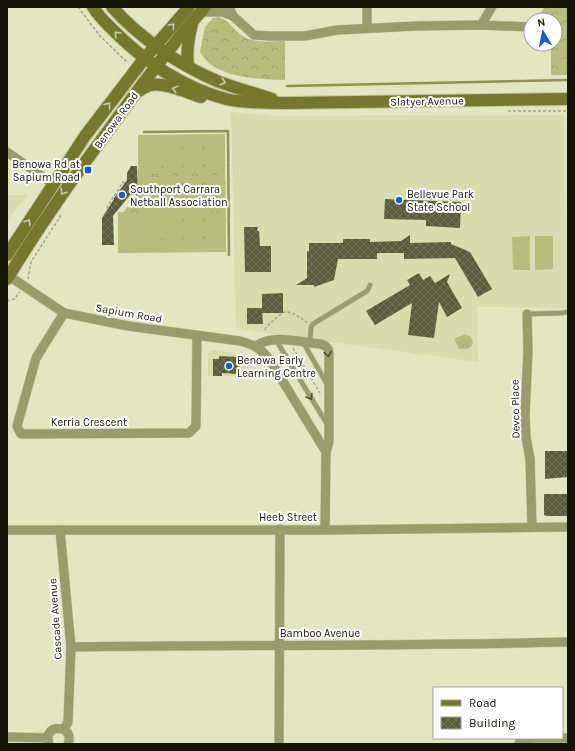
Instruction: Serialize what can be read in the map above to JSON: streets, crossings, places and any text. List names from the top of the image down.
{
  "streets": {
    "main road": ["Slatyer Avenue", "Benowa Road"],
    "street": [
      "Sapium Road",
      "Devco Place",
      "Kerria Crescent",
      "Heeb Street",
      "Cascade Avenue",
      "Bamboo Avenue"
    ]
  },
  "crossings": [
    ["Slatyer Avenue", "Benowa Road"],
    ["Benowa Road", "Sapium Road"],
    ["Sapium Road", "Kerria Crescent"],
    ["Devco Place", "Heeb Street"],
    ["Heeb Street", "Cascade Avenue"],
    ["Cascade Avenue", "Bamboo Avenue"]
  ],
  "places": {
    "transit": ["Benowa Rd at Sapium Road"],
    "other": ["Southport Carrara Netball Association", "Bellevue Park State School", "Benowa Early Learning Centre"]
  },
  "legend": ["Road", "Building"],
  "north": "top"
}
